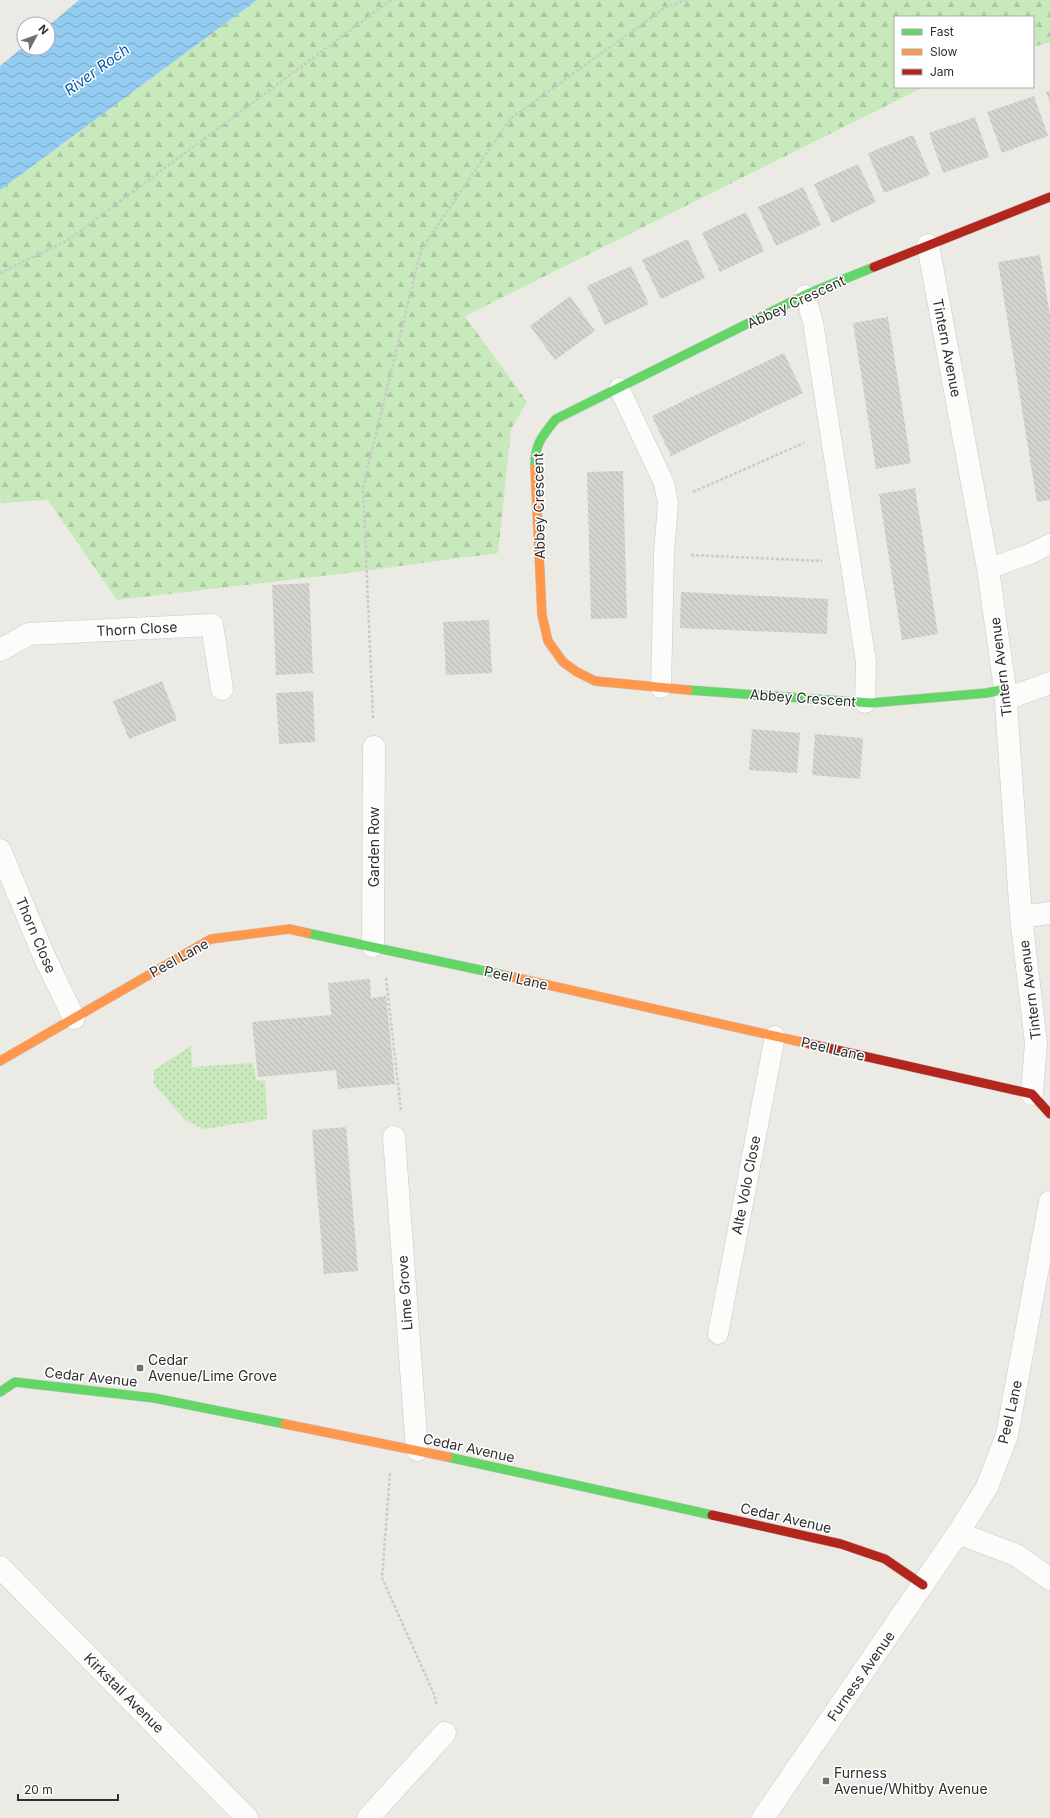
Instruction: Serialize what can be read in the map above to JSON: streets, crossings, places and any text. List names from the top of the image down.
{
  "streets": {
    "street": [
      "Abbey Crescent",
      "Tintern Avenue",
      "Thorn Close",
      "Garden Row",
      "Peel Lane",
      "Lime Grove",
      "Cedar Avenue",
      "Furness Avenue",
      "Kirkstall Avenue"
    ],
    "lane": ["Alte Volo Close"]
  },
  "crossings": [
    ["Abbey Crescent", "Tintern Avenue"],
    ["Tintern Avenue", "Peel Lane"],
    ["Thorn Close", "Peel Lane"],
    ["Garden Row", "Peel Lane"],
    ["Peel Lane", "Alte Volo Close"],
    ["Peel Lane", "Furness Avenue"],
    ["Lime Grove", "Cedar Avenue"],
    ["Cedar Avenue", "Furness Avenue"]
  ],
  "water": ["River Roch"],
  "places": {
    "transit": ["Cedar Avenue/Lime Grove", "Furness Avenue/Whitby Avenue"]
  },
  "legend": ["Fast", "Slow", "Jam"],
  "scale_bar": "20 m",
  "north": "top right"
}
